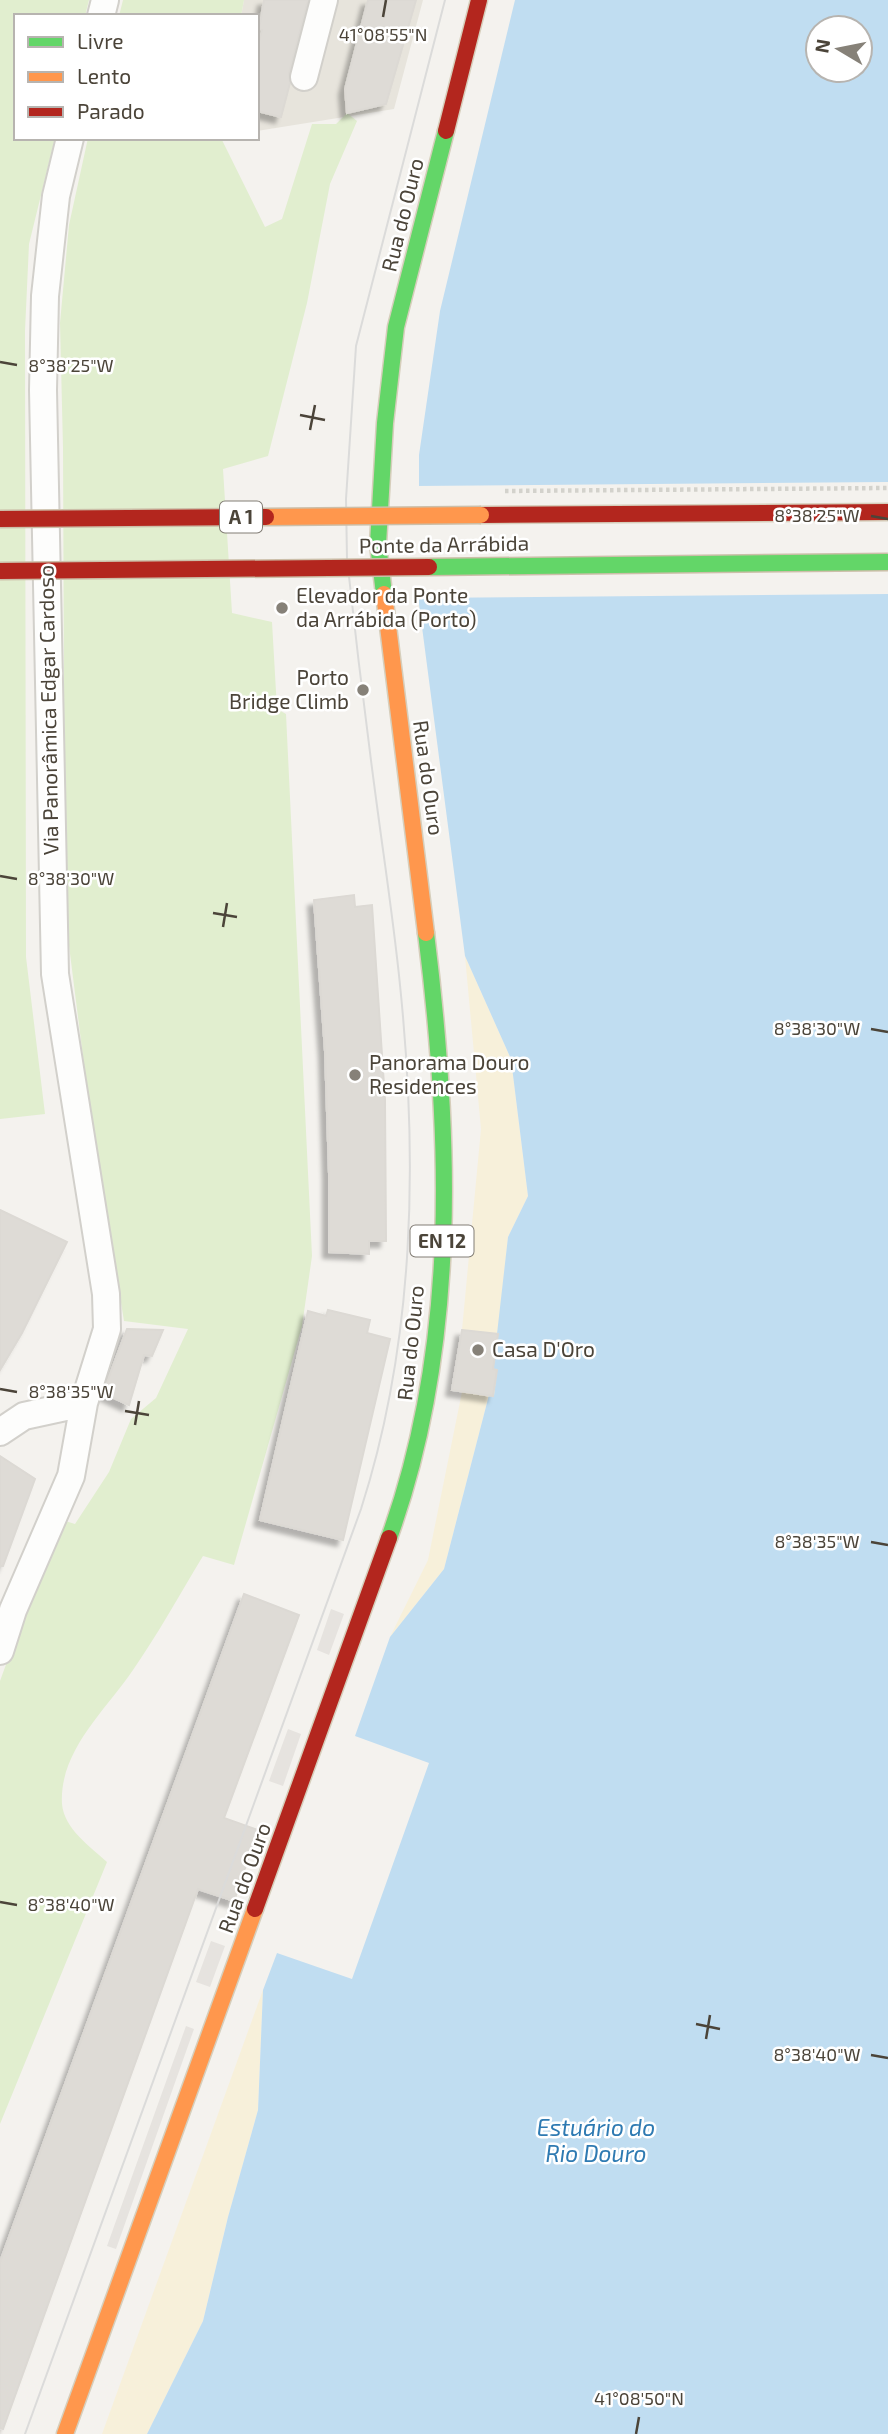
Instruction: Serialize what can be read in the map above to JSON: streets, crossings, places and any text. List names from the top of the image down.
{
  "streets": {
    "main road": [
      "Rua do Ouro",
      "A 1",
      "Ponte da Arrábida",
      "EN 12"
    ],
    "street": ["Via Panorâmica Edgar Cardoso"]
  },
  "water": ["Estuário do Rio Douro"],
  "places": [
    "Elevador da Ponte da Arrábida (Porto)",
    "Porto Bridge Climb",
    "Panorama Douro Residences",
    "Casa D'Oro"
  ],
  "legend": ["Livre", "Lento", "Parado"],
  "north": "left",
  "coordinates": [
    "41°08'55\"N",
    "8°38'25\"W",
    "8°38'30\"W",
    "8°38'35\"W",
    "8°38'40\"W",
    "41°08'50\"N"
  ]
}
